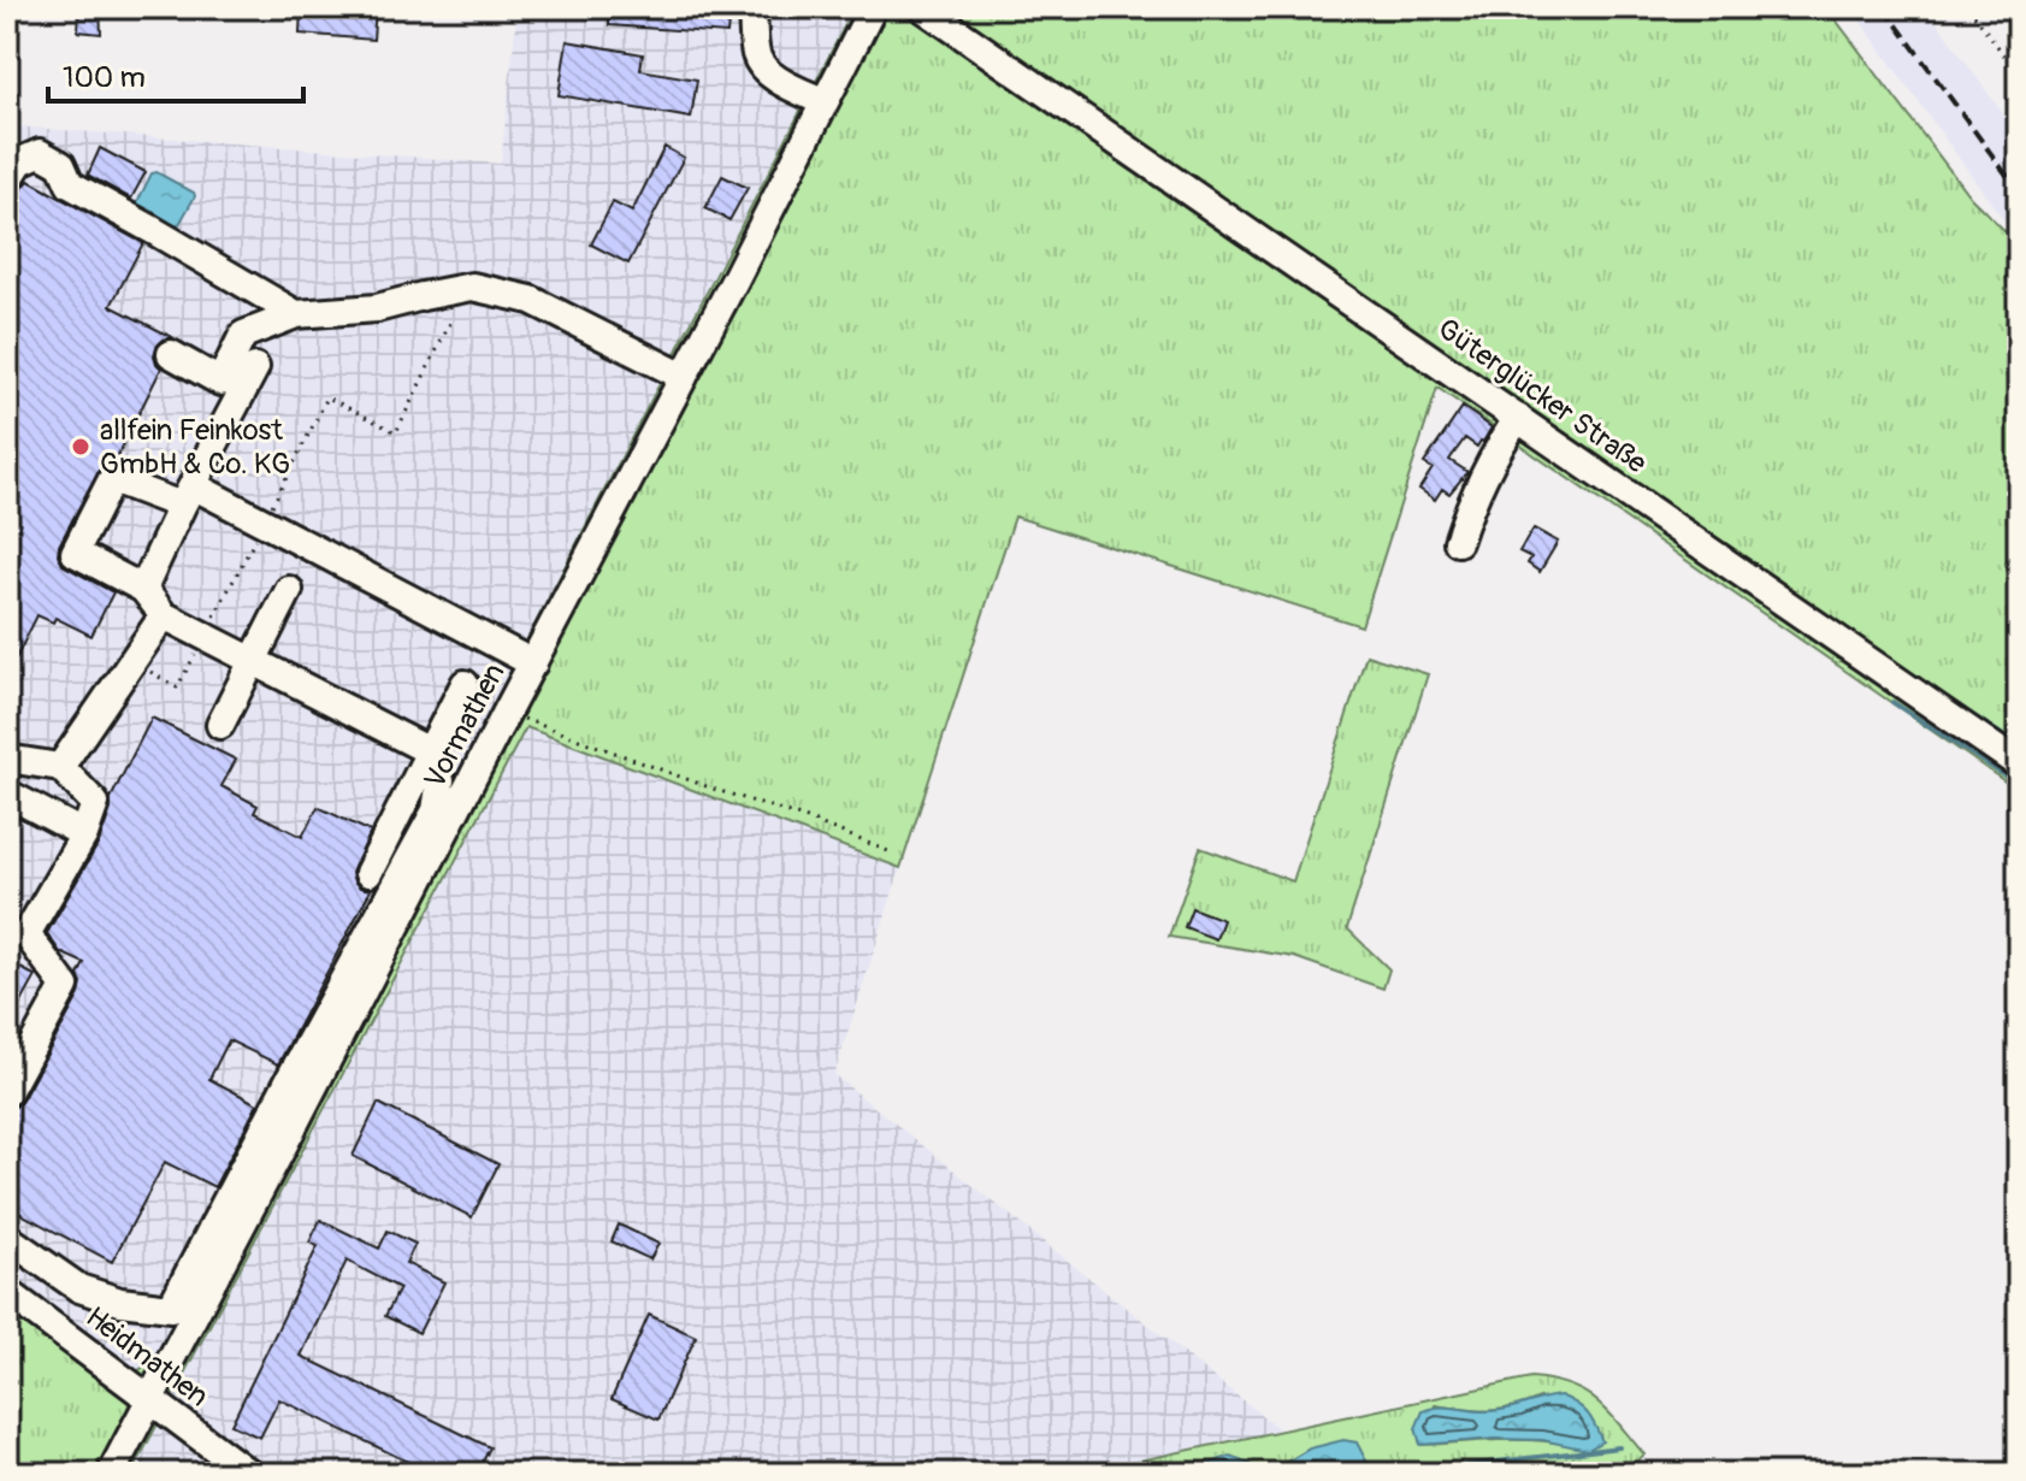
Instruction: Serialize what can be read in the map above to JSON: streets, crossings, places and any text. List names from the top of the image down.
{
  "streets": {
    "street": ["Güterglücker Straße", "Vormathen", "Heidmathen"]
  },
  "crossings": [
    ["Vormathen", "Heidmathen"]
  ],
  "places": ["allfein Feinkost GmbH & Co. KG"],
  "scale_bar": "100 m"
}
